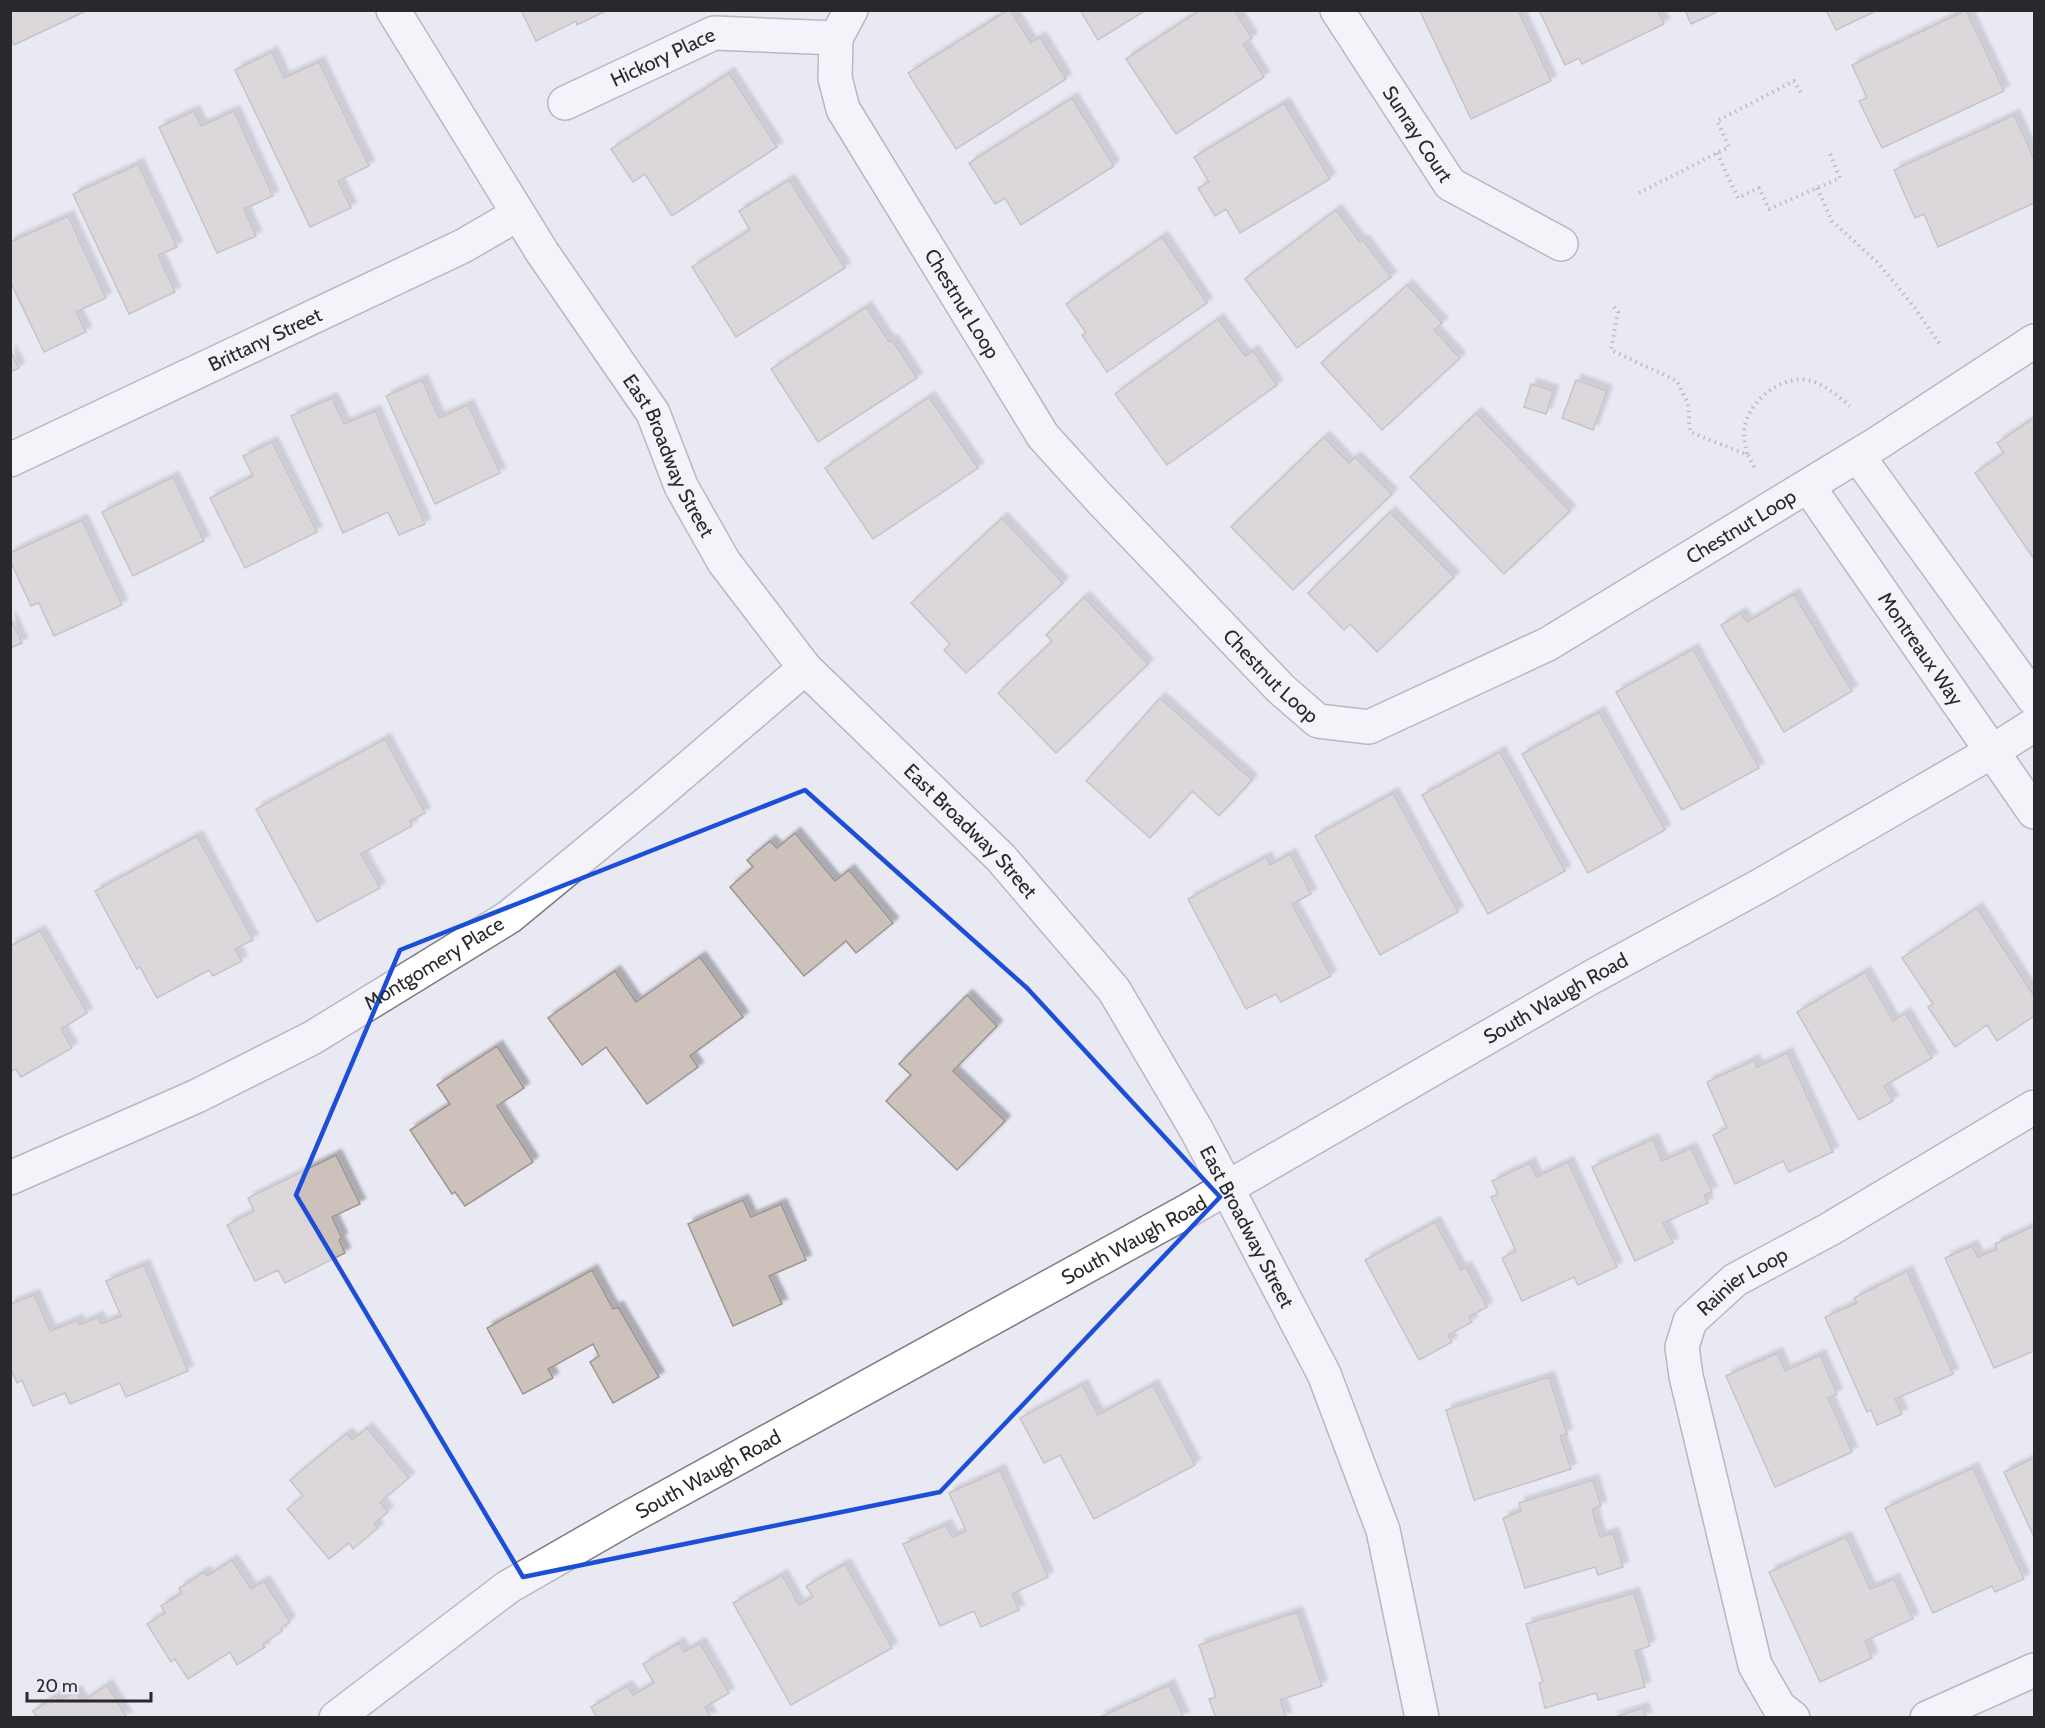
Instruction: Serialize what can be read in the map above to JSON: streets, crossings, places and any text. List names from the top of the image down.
{
  "streets": {
    "street": [
      "Hickory Place",
      "Sunray Court",
      "Chestnut Loop",
      "Brittany Street",
      "East Broadway Street",
      "Montreaux Way",
      "Montgomery Place",
      "South Waugh Road",
      "Rainier Loop"
    ]
  },
  "crossings": [
    ["Hickory Place", "Chestnut Loop"],
    ["Chestnut Loop", "Montreaux Way"],
    ["Brittany Street", "East Broadway Street"],
    ["East Broadway Street", "Montgomery Place"],
    ["East Broadway Street", "South Waugh Road"],
    ["Montreaux Way", "South Waugh Road"]
  ],
  "scale_bar": "20 m"
}
